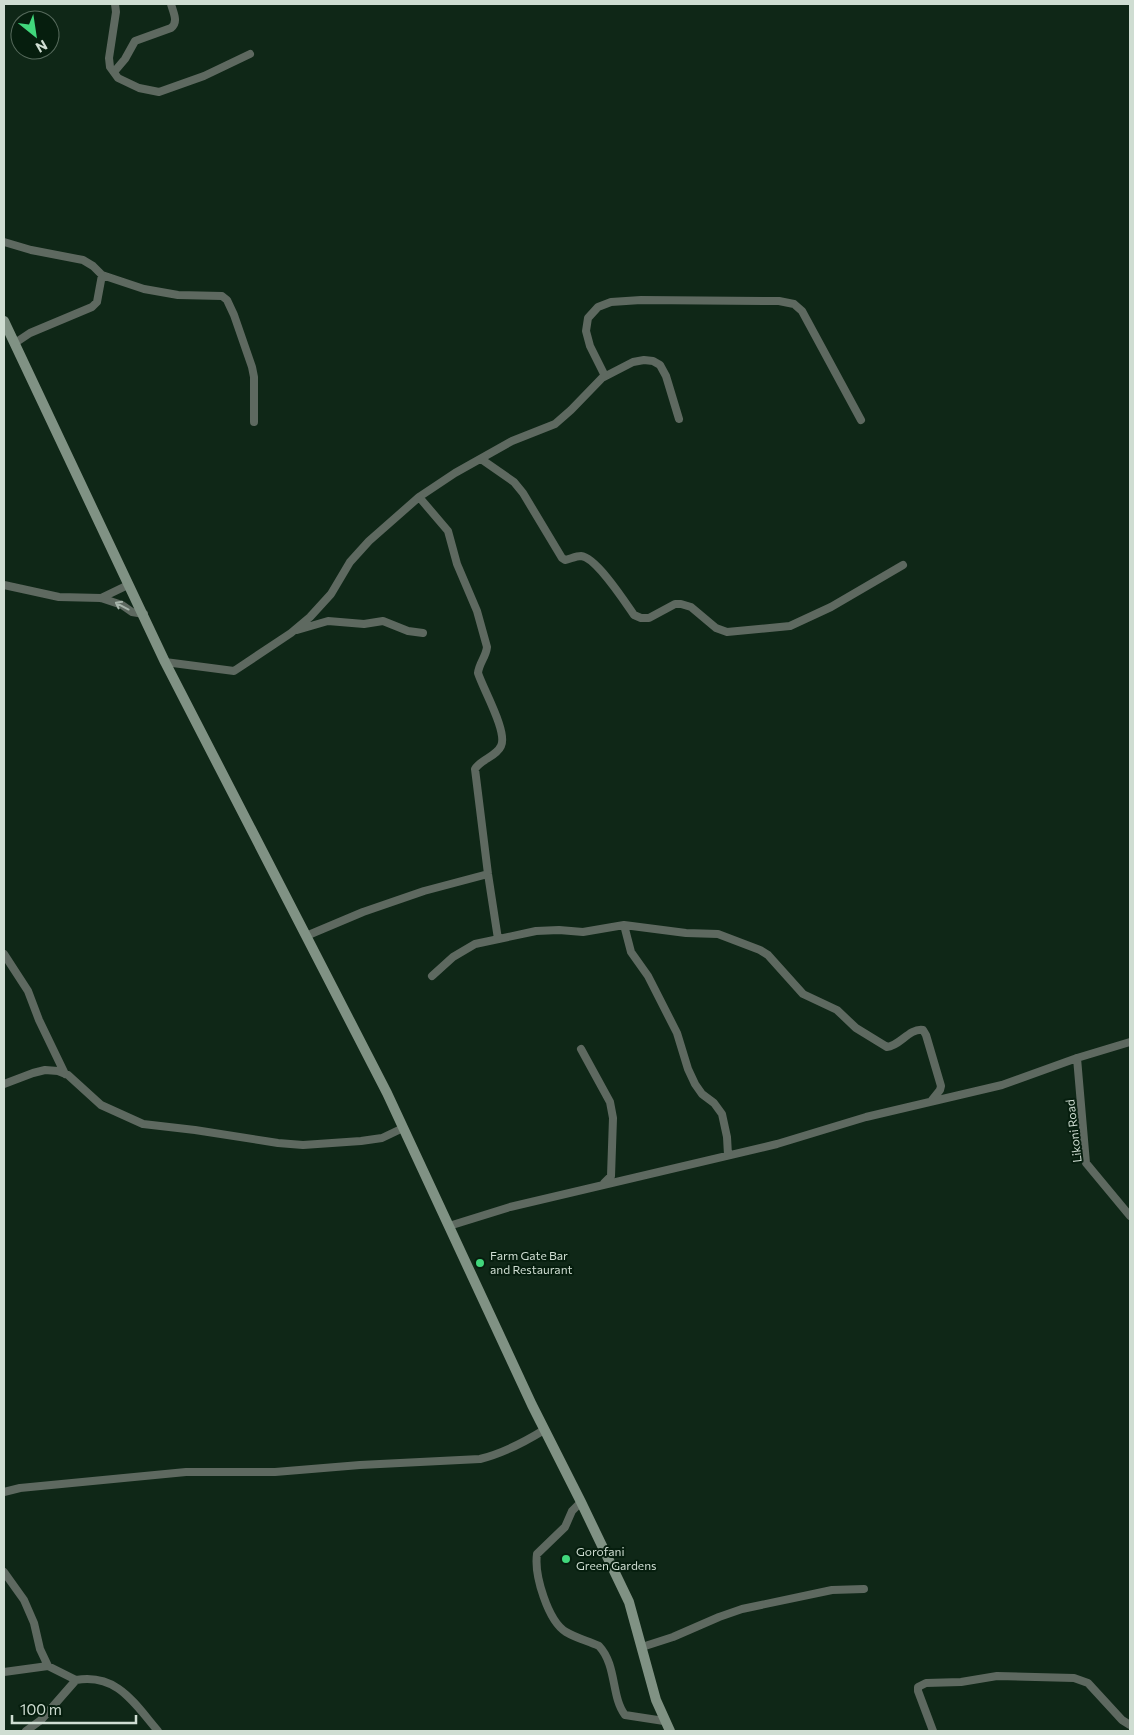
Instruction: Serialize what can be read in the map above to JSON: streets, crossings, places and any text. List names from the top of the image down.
{
  "streets": {
    "street": ["Likoni Road"]
  },
  "places": ["Farm Gate Bar and Restaurant", "Gorofani Green Gardens"],
  "scale_bar": "100 m",
  "north": "bottom right"
}
